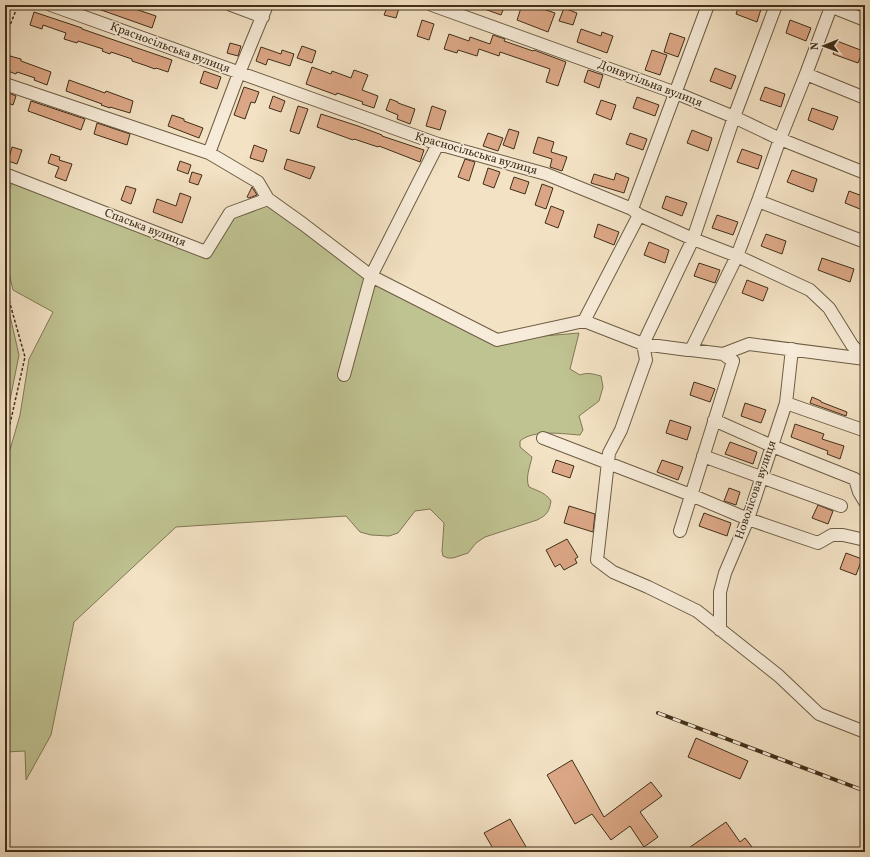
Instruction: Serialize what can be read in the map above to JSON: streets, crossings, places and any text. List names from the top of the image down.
{
  "streets": {
    "street": [
      "Красносільська вулиця",
      "Донвугільна вулиця",
      "Спаська вулиця",
      "Новолісова вулиця"
    ]
  },
  "north": "left"
}
